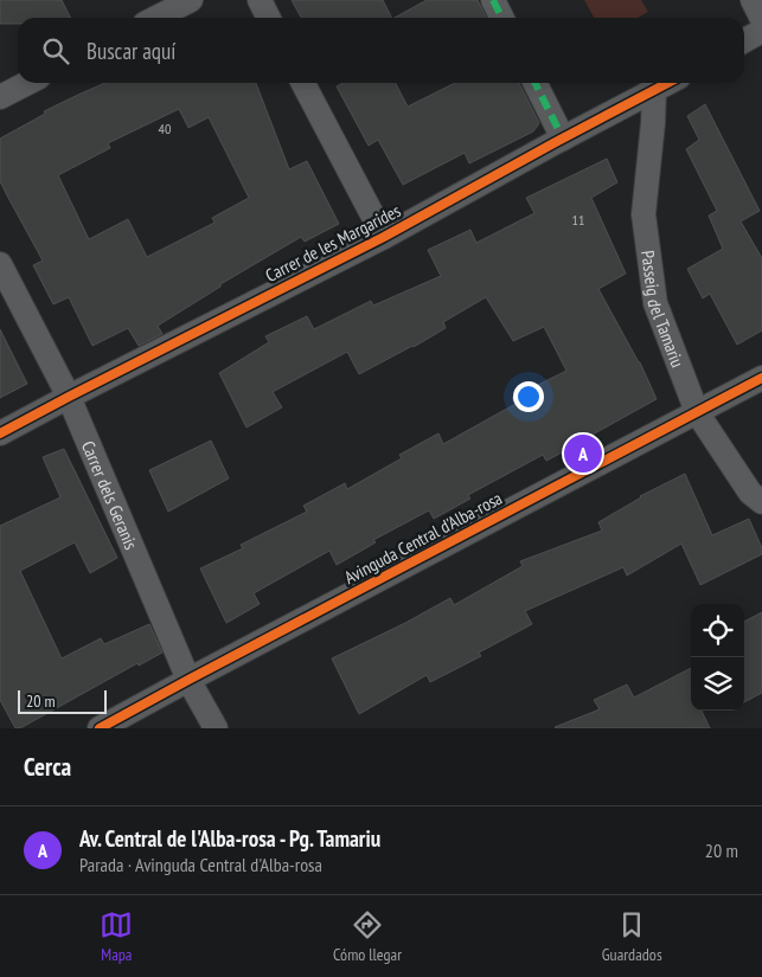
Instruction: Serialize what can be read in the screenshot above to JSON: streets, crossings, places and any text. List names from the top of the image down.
{
  "streets": {
    "street": [
      "Carrer de les Margarides",
      "Passeig del Tamariu",
      "Carrer dels Geranis",
      "Avinguda Central d'Alba-rosa"
    ]
  },
  "crossings": [
    ["Carrer de les Margarides", "Passeig del Tamariu"],
    ["Carrer de les Margarides", "Carrer dels Geranis"],
    ["Passeig del Tamariu", "Avinguda Central d'Alba-rosa"],
    ["Carrer dels Geranis", "Avinguda Central d'Alba-rosa"]
  ],
  "house_numbers": ["40", "11"],
  "scale_bar": "20 m",
  "page": {
    "search": "Buscar aquí",
    "pins": "A",
    "scale": "20 m",
    "heading": "Cerca",
    "list": [
      {
        "mark": "A",
        "name": "Av. Central de l'Alba-rosa - Pg. Tamariu",
        "note": "Parada · Avinguda Central d'Alba-rosa",
        "value": "20 m"
      }
    ],
    "nav": ["Mapa", "Cómo llegar", "Guardados"]
  }
}
